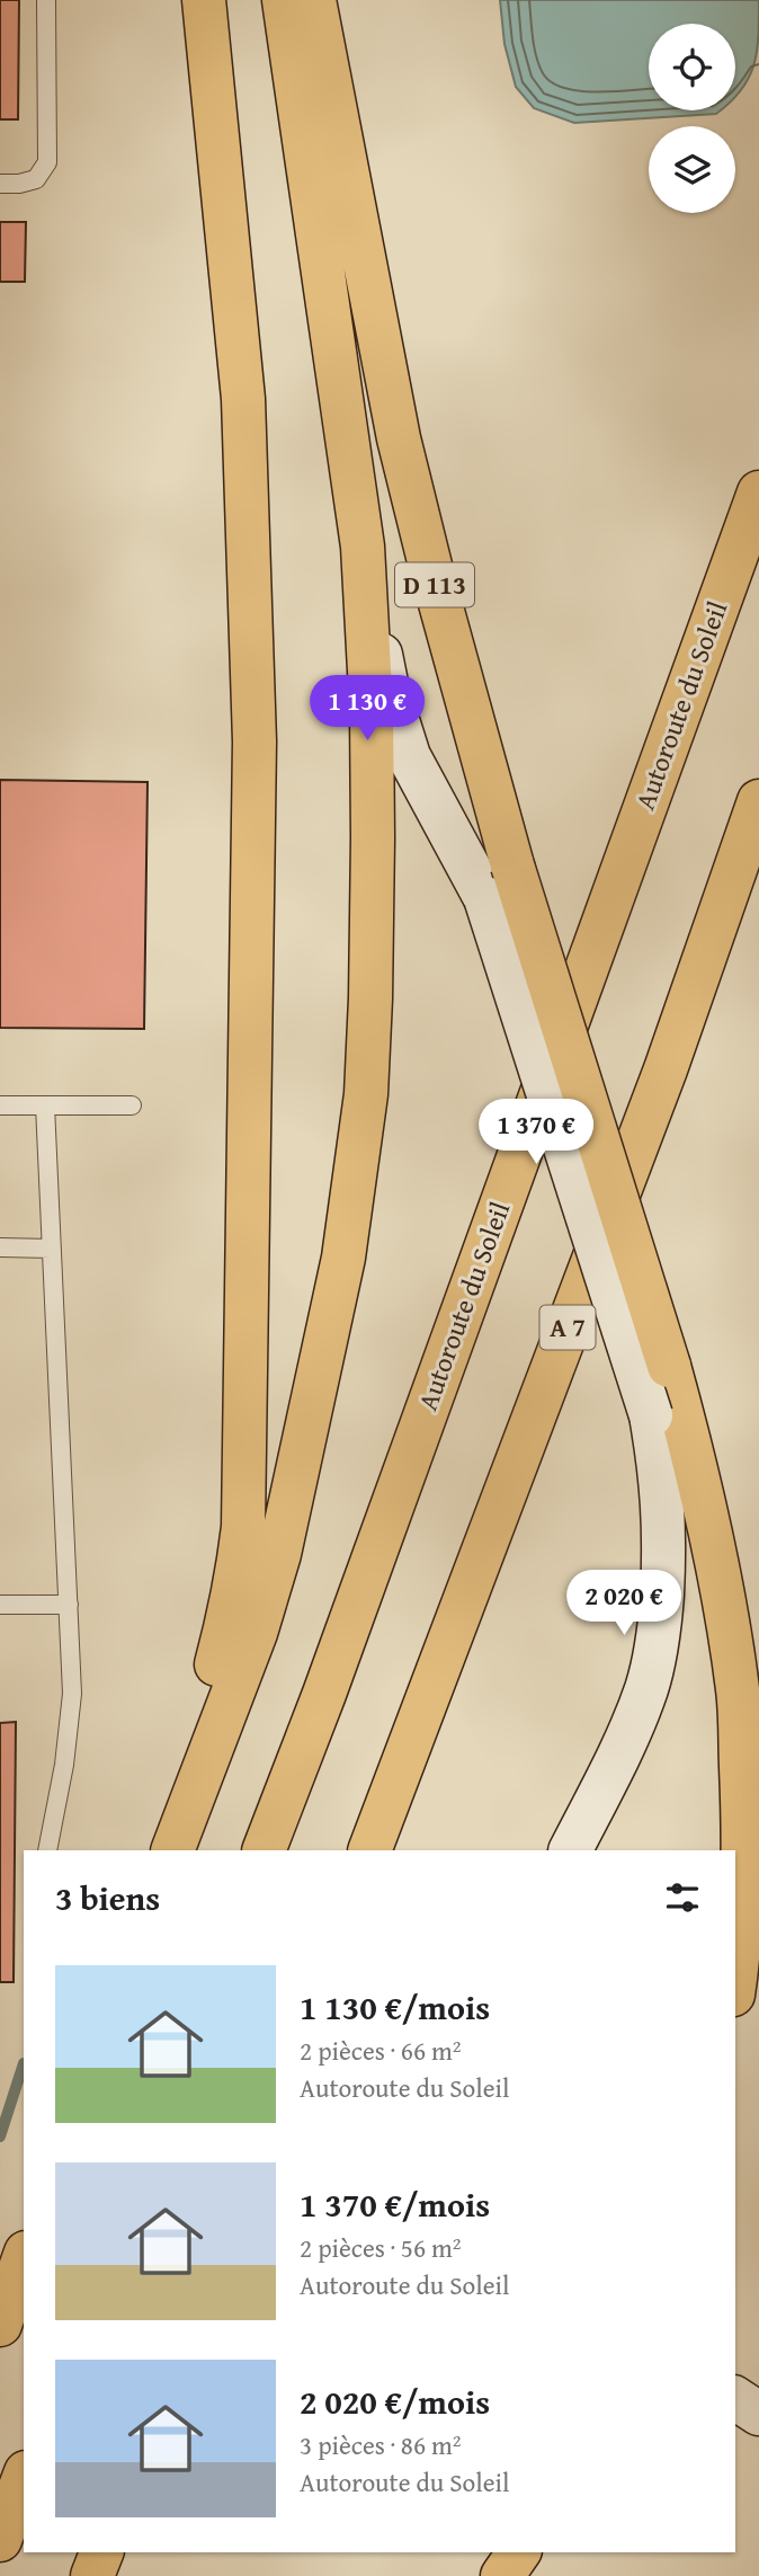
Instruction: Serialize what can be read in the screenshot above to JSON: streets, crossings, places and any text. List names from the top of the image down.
{
  "streets": {
    "main road": ["D 113", "Autoroute du Soleil", "A 7"]
  },
  "page": {
    "price": ["1 130 €", "1 370 €", "2 020 €"],
    "heading": "3 biens",
    "list": [
      {
        "name": "1 130 €/mois",
        "note": "2 pièces · 66 m² · Autoroute du Soleil"
      },
      {
        "name": "1 370 €/mois",
        "note": "2 pièces · 56 m² · Autoroute du Soleil"
      },
      {
        "name": "2 020 €/mois",
        "note": "3 pièces · 86 m² · Autoroute du Soleil"
      }
    ]
  }
}
